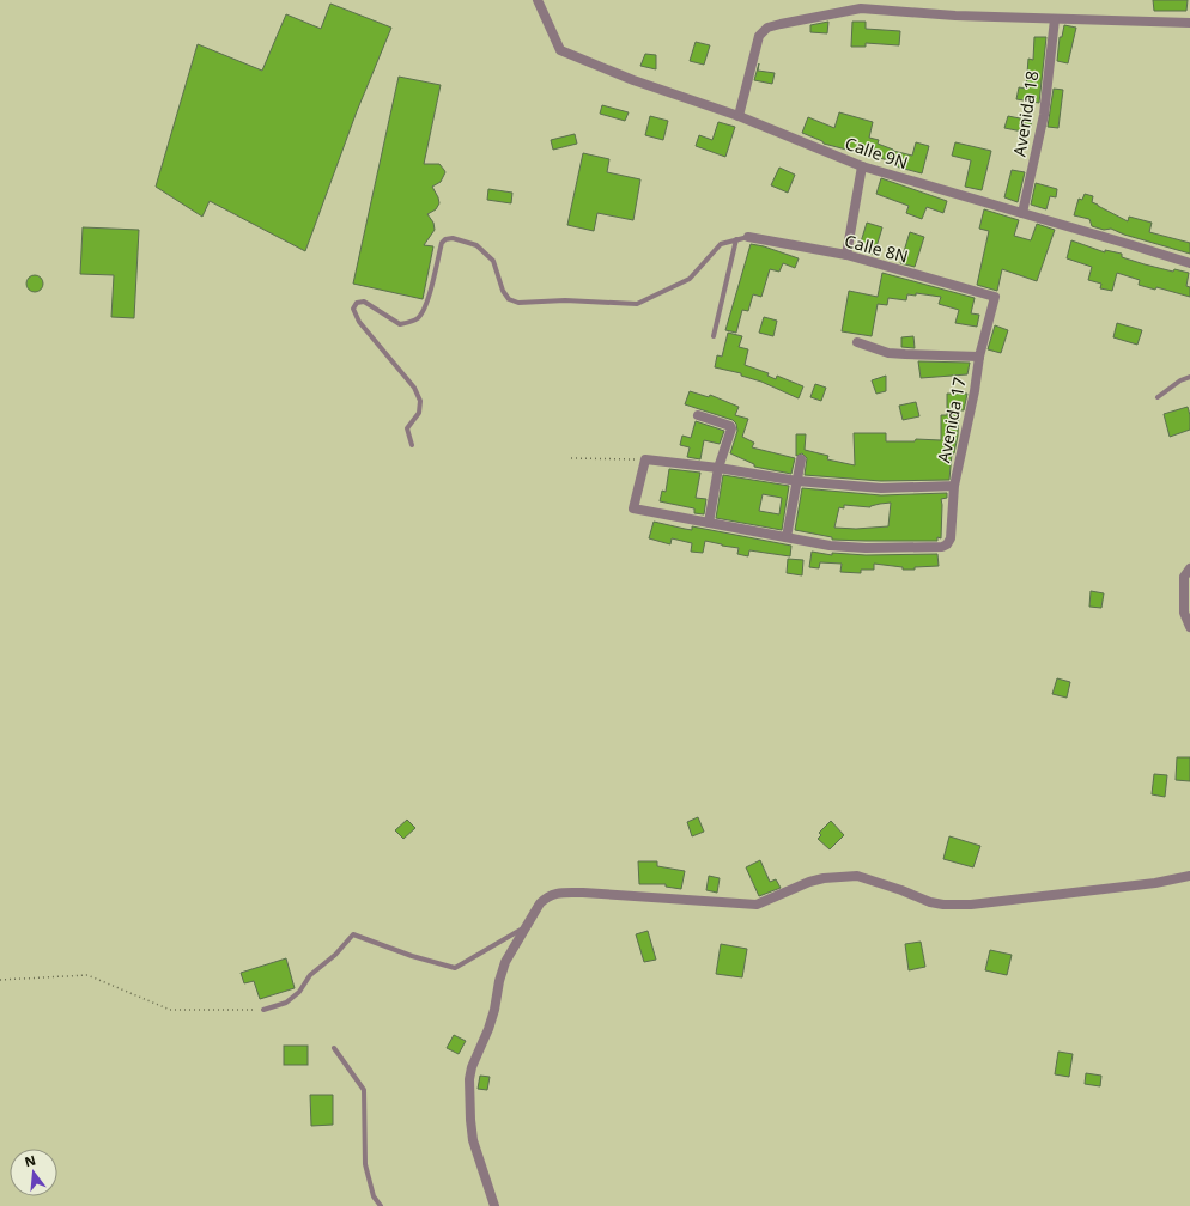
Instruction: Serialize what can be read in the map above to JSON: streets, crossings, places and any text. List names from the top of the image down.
{
  "streets": {
    "street": [
      "Avenida 18",
      "Calle 9N",
      "Calle 8N",
      "Avenida 17"
    ]
  },
  "crossings": [
    ["Avenida 18", "Calle 9N"],
    ["Calle 8N", "Avenida 17"]
  ],
  "north": "top"
}
